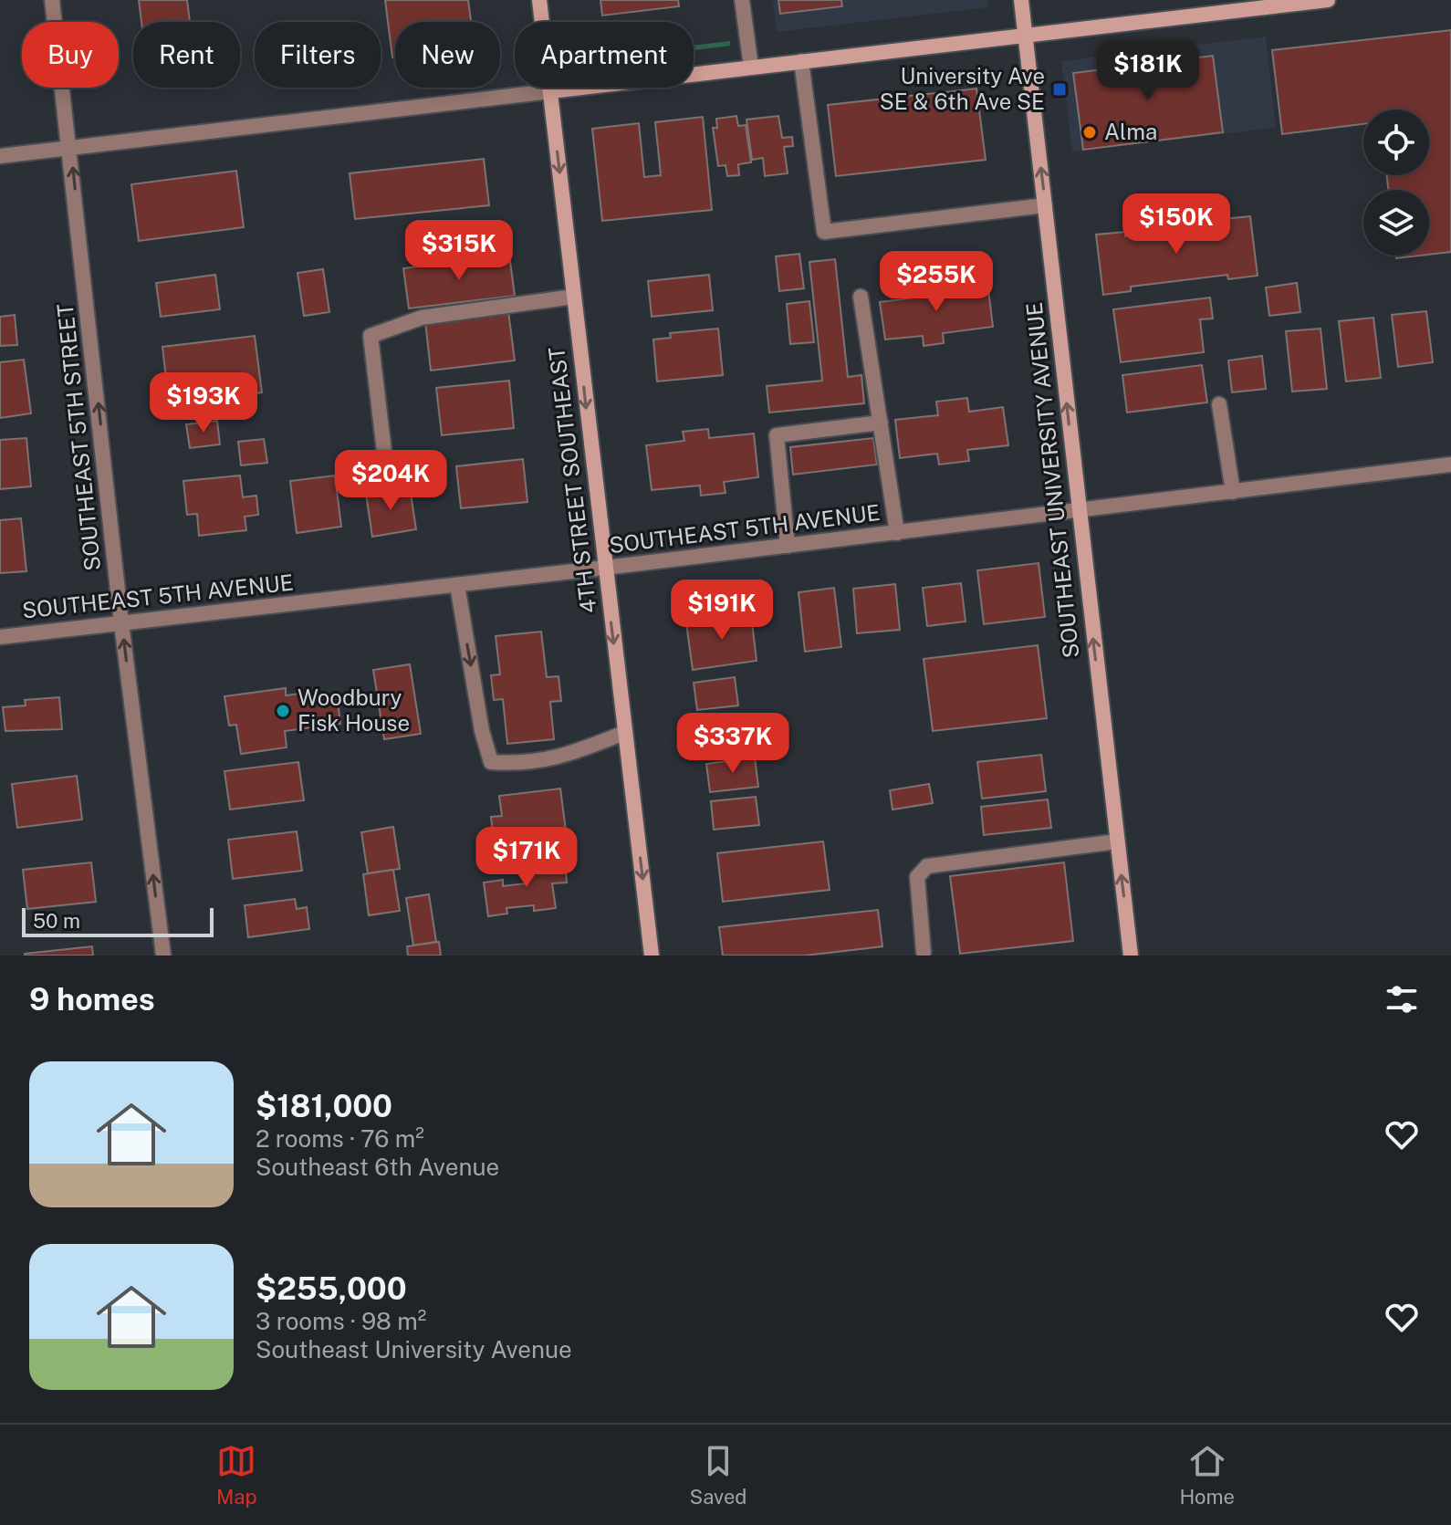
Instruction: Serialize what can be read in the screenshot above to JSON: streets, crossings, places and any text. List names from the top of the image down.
{
  "streets": {
    "main road": ["4TH STREET SOUTHEAST", "SOUTHEAST UNIVERSITY AVENUE"],
    "street": ["SOUTHEAST 5TH STREET", "SOUTHEAST 5TH AVENUE"]
  },
  "crossings": [
    ["SOUTHEAST 5TH STREET", "SOUTHEAST 5TH AVENUE"],
    ["4TH STREET SOUTHEAST", "SOUTHEAST 5TH AVENUE"],
    ["SOUTHEAST UNIVERSITY AVENUE", "SOUTHEAST 5TH AVENUE"]
  ],
  "one_way": ["SOUTHEAST 5TH STREET", "4TH STREET SOUTHEAST", "SOUTHEAST UNIVERSITY AVENUE"],
  "places": {
    "transit": ["University Ave SE & 6th Ave SE"],
    "other": ["Alma", "Woodbury Fisk House"]
  },
  "scale_bar": "50 m",
  "page": {
    "chip": [
      "Buy",
      "Rent",
      "Filters",
      "New",
      "Apartment"
    ],
    "price": [
      "$181K",
      "$150K",
      "$315K",
      "$255K",
      "$193K",
      "$204K",
      "$191K",
      "$337K",
      "$171K"
    ],
    "scale": "50 m",
    "heading": "9 homes",
    "list": [
      {
        "name": "$181,000",
        "note": "2 rooms · 76 m² · Southeast 6th Avenue"
      },
      {
        "name": "$255,000",
        "note": "3 rooms · 98 m² · Southeast University Avenue"
      }
    ],
    "tabs": ["Map", "Saved", "Home"]
  }
}
